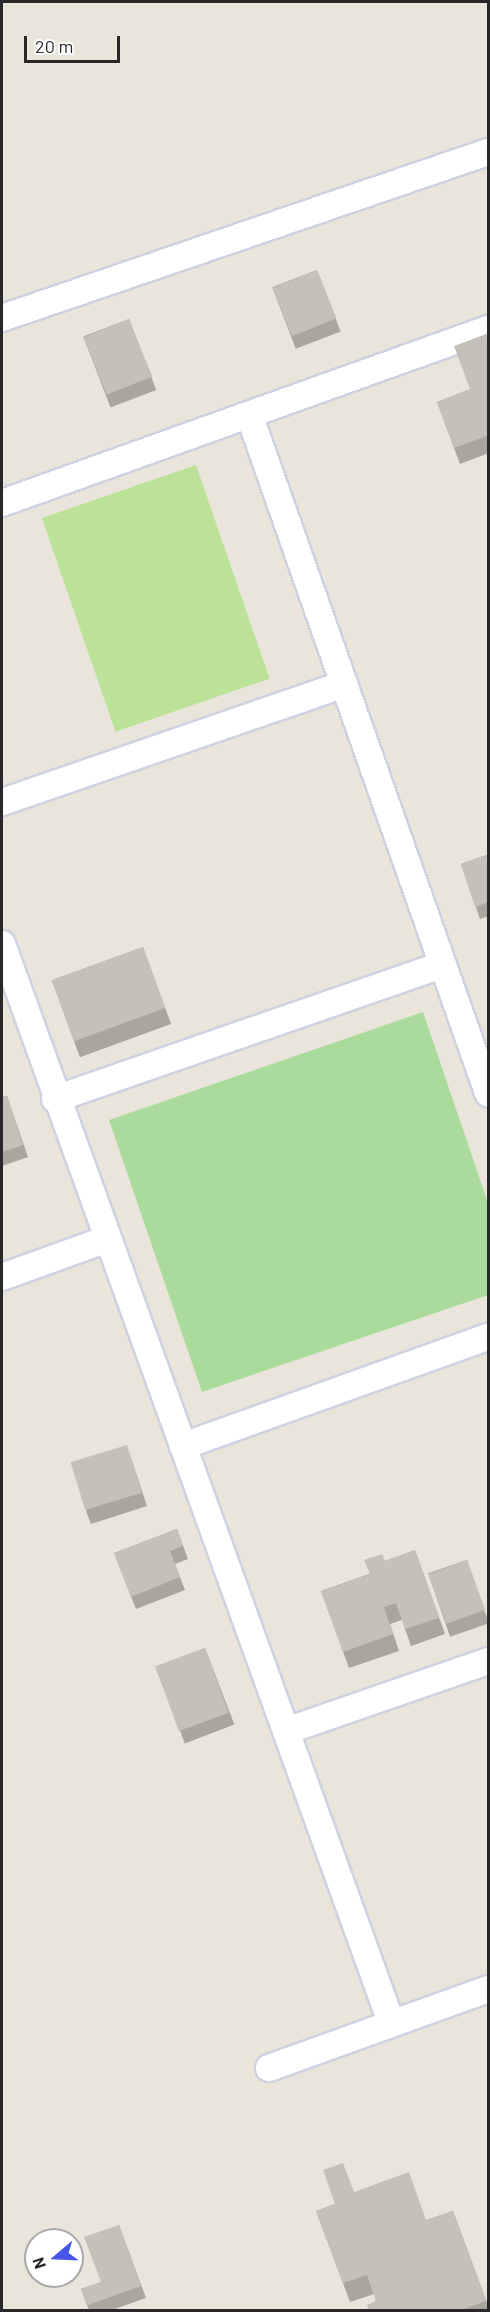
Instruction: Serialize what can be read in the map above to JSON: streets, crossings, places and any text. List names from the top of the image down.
{
  "scale_bar": "20 m",
  "north": "left"
}
